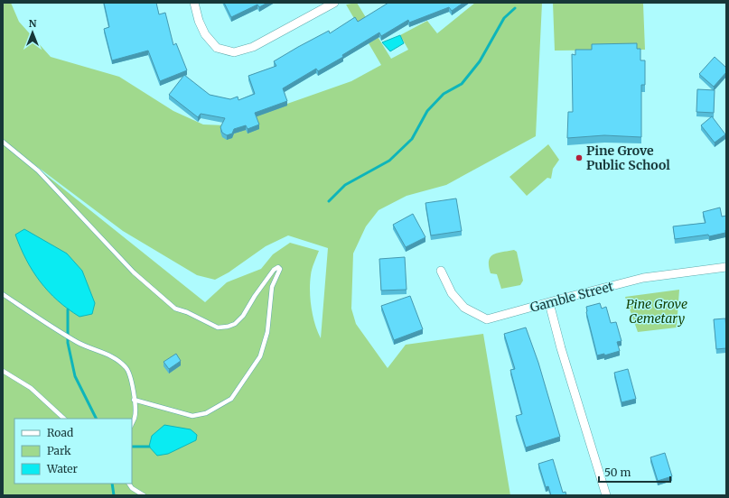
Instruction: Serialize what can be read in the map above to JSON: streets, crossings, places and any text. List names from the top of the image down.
{
  "streets": {
    "street": ["Gamble Street"]
  },
  "parks": ["Pine Grove Cemetary"],
  "places": ["Pine Grove Public School"],
  "legend": ["Road", "Park", "Water"],
  "scale_bar": "50 m",
  "north": "top"
}
